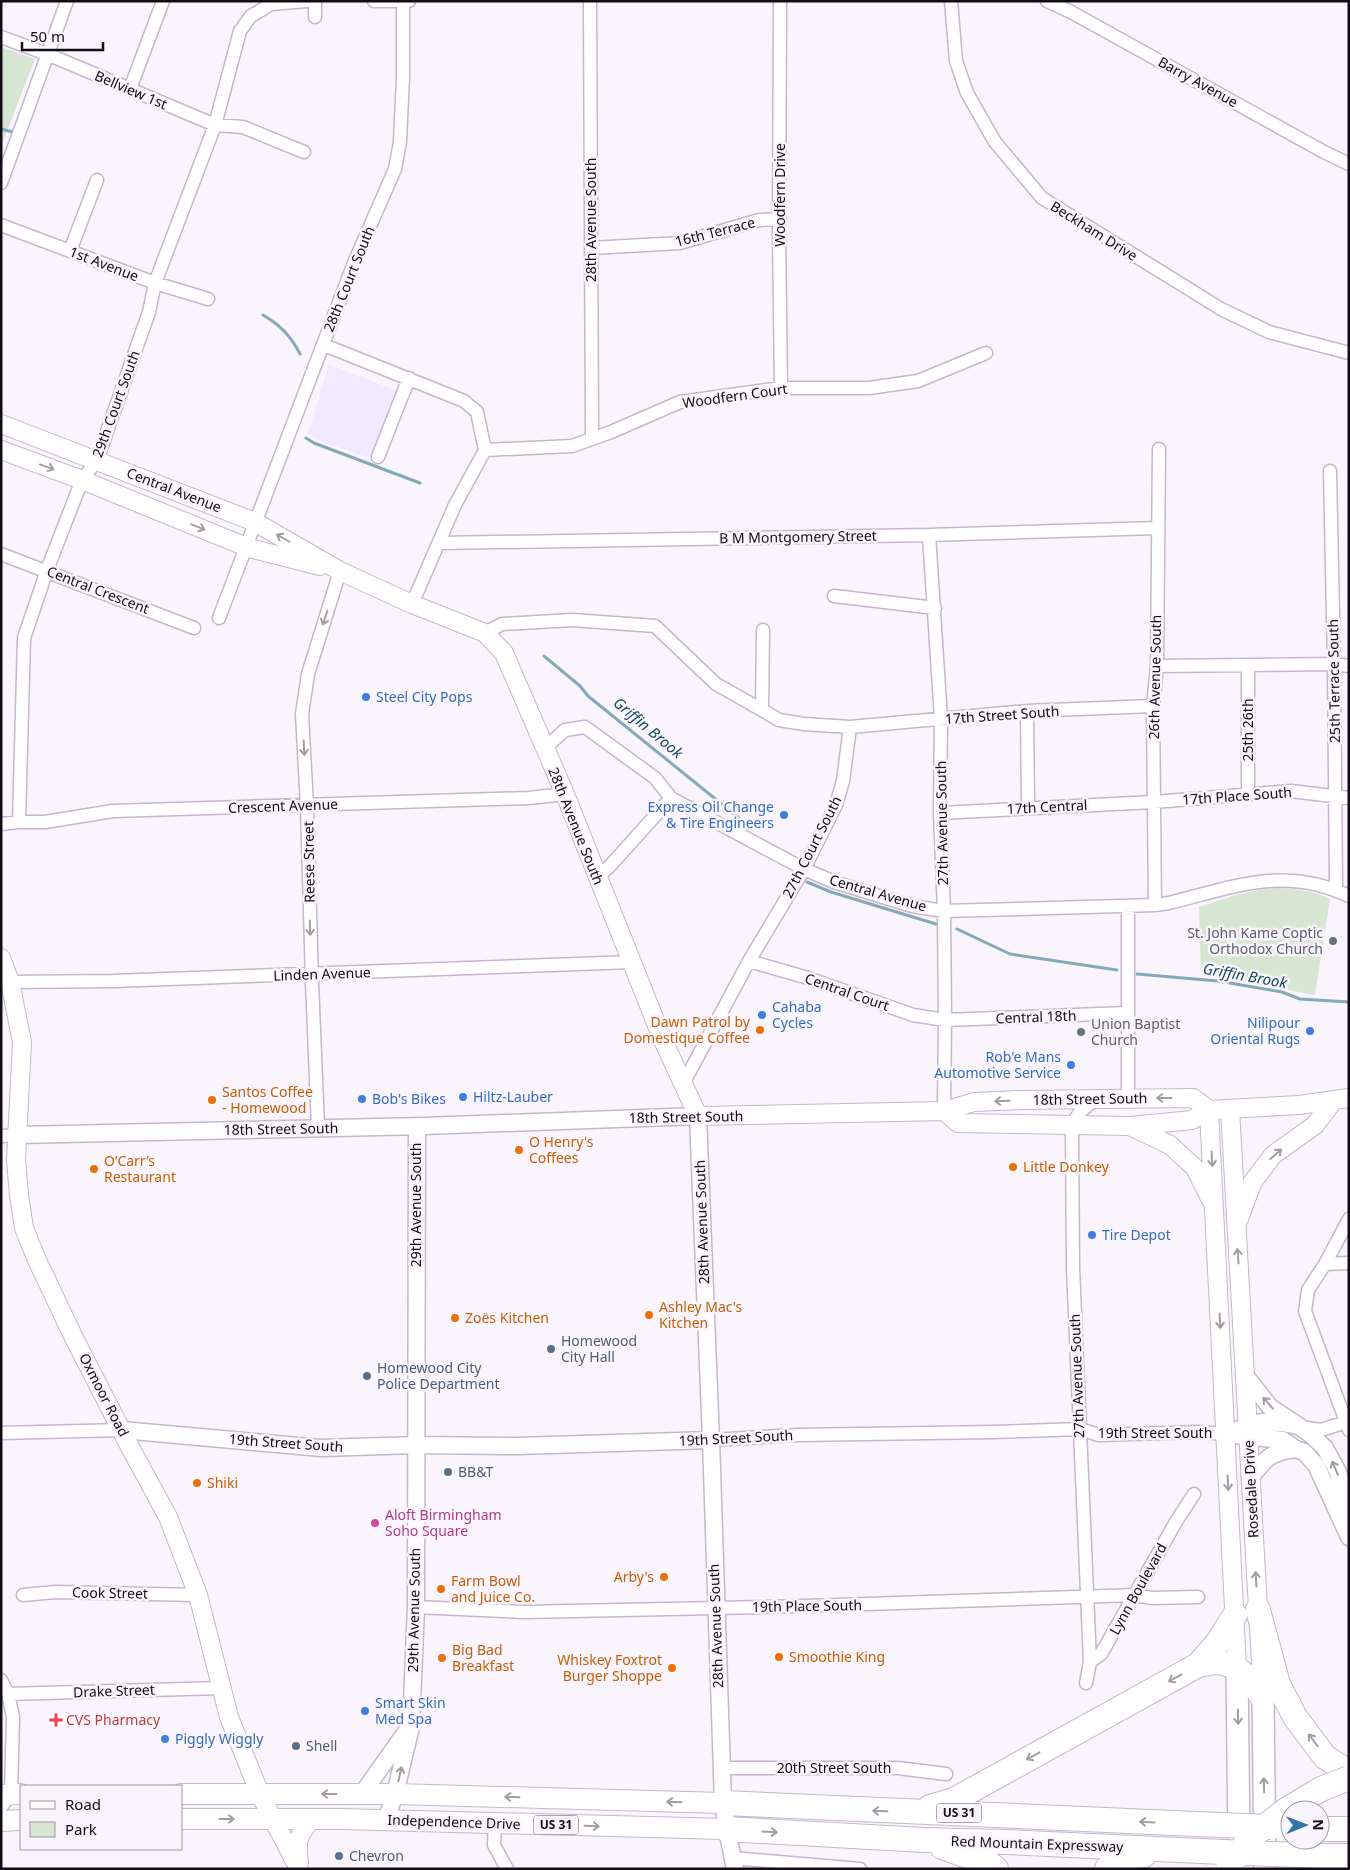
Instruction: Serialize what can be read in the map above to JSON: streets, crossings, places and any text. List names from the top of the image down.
{
  "streets": {
    "highway": ["Rosedale Drive", "US 31", "Red Mountain Expressway"],
    "main road": [
      "28th Avenue South",
      "Central Avenue",
      "18th Street South",
      "Oxmoor Road",
      "Independence Drive"
    ],
    "street": [
      "Barry Avenue",
      "Bellview 1st",
      "Woodfern Drive",
      "Beckham Drive",
      "16th Terrace",
      "1st Avenue",
      "28th Court South",
      "Woodfern Court",
      "29th Court South",
      "B M Montgomery Street",
      "Central Crescent",
      "26th Avenue South",
      "25th Terrace South",
      "17th Street South",
      "25th 26th",
      "17th Place South",
      "Crescent Avenue",
      "17th Central",
      "27th Avenue South",
      "27th Court South",
      "Reese Street",
      "Linden Avenue",
      "Central Court",
      "Central 18th",
      "29th Avenue South",
      "19th Street South",
      "Lynn Boulevard",
      "Cook Street",
      "19th Place South",
      "Drake Street",
      "20th Street South"
    ]
  },
  "crossings": [
    ["Bellview 1st", "29th Court South"],
    ["Woodfern Drive", "16th Terrace"],
    ["Woodfern Drive", "Woodfern Court"],
    ["28th Avenue South", "16th Terrace"],
    ["28th Avenue South", "Woodfern Court"],
    ["28th Avenue South", "Central Avenue"],
    ["28th Avenue South", "Crescent Avenue"],
    ["28th Avenue South", "27th Court South"],
    ["28th Avenue South", "Linden Avenue"],
    ["28th Avenue South", "18th Street South"],
    ["28th Avenue South", "19th Street South"],
    ["28th Avenue South", "19th Place South"],
    ["28th Avenue South", "20th Street South"],
    ["28th Avenue South", "Independence Drive"],
    ["28th Avenue South", "Red Mountain Expressway"],
    ["1st Avenue", "29th Court South"],
    ["28th Court South", "Central Avenue"],
    ["29th Court South", "Central Avenue"],
    ["29th Court South", "Central Crescent"],
    ["29th Court South", "Crescent Avenue"],
    ["Central Avenue", "26th Avenue South"],
    ["Central Avenue", "25th Terrace South"],
    ["Central Avenue", "27th Avenue South"],
    ["Central Avenue", "27th Court South"],
    ["Central Avenue", "Reese Street"],
    ["B M Montgomery Street", "26th Avenue South"],
    ["B M Montgomery Street", "27th Avenue South"],
    ["26th Avenue South", "17th Street South"],
    ["26th Avenue South", "17th Place South"],
    ["26th Avenue South", "17th Central"],
    ["25th Terrace South", "17th Place South"],
    ["17th Street South", "27th Avenue South"],
    ["17th Street South", "27th Court South"],
    ["25th 26th", "17th Place South"],
    ["17th Place South", "17th Central"],
    ["Crescent Avenue", "Reese Street"],
    ["17th Central", "27th Avenue South"],
    ["27th Avenue South", "Central Court"],
    ["27th Avenue South", "Central 18th"],
    ["27th Avenue South", "18th Street South"],
    ["27th Avenue South", "19th Street South"],
    ["27th Avenue South", "Lynn Boulevard"],
    ["27th Avenue South", "19th Place South"],
    ["27th Court South", "Central Court"],
    ["Reese Street", "Linden Avenue"],
    ["Reese Street", "18th Street South"],
    ["Linden Avenue", "Oxmoor Road"],
    ["Central Court", "Central 18th"],
    ["18th Street South", "29th Avenue South"],
    ["18th Street South", "Oxmoor Road"],
    ["18th Street South", "Rosedale Drive"],
    ["29th Avenue South", "19th Street South"],
    ["29th Avenue South", "19th Place South"],
    ["29th Avenue South", "Independence Drive"],
    ["Oxmoor Road", "19th Street South"],
    ["Oxmoor Road", "Cook Street"],
    ["Oxmoor Road", "Drake Street"],
    ["Oxmoor Road", "Independence Drive"],
    ["19th Street South", "Rosedale Drive"],
    ["Lynn Boulevard", "19th Place South"],
    ["Independence Drive", "Red Mountain Expressway"]
  ],
  "one_way": ["Reese Street"],
  "water": ["Griffin Brook"],
  "places": {
    "other": [
      "Steel City Pops",
      "Express Oil Change & Tire Engineers",
      "St. John Kame Coptic Orthodox Church",
      "Cahaba Cycles",
      "Dawn Patrol by Domestique Coffee",
      "Nilipour Oriental Rugs",
      "Union Baptist Church",
      "Rob'e Mans Automotive Service",
      "Hiltz-Lauber",
      "Bob's Bikes",
      "Santos Coffee - Homewood",
      "O Henry's Coffees",
      "Little Donkey",
      "O’Carr’s Restaurant",
      "Tire Depot",
      "Ashley Mac's Kitchen",
      "Zoës Kitchen",
      "Homewood City Hall",
      "Homewood City Police Department",
      "BB&T",
      "Shiki",
      "Aloft Birmingham Soho Square",
      "Arby's",
      "Farm Bowl and Juice Co.",
      "Smoothie King",
      "Big Bad Breakfast",
      "Whiskey Foxtrot Burger Shoppe",
      "Smart Skin Med Spa",
      "Piggly Wiggly",
      "Shell",
      "Chevron"
    ],
    "health": ["CVS Pharmacy"]
  },
  "legend": ["Road", "Park"],
  "scale_bar": "50 m",
  "north": "right"
}
